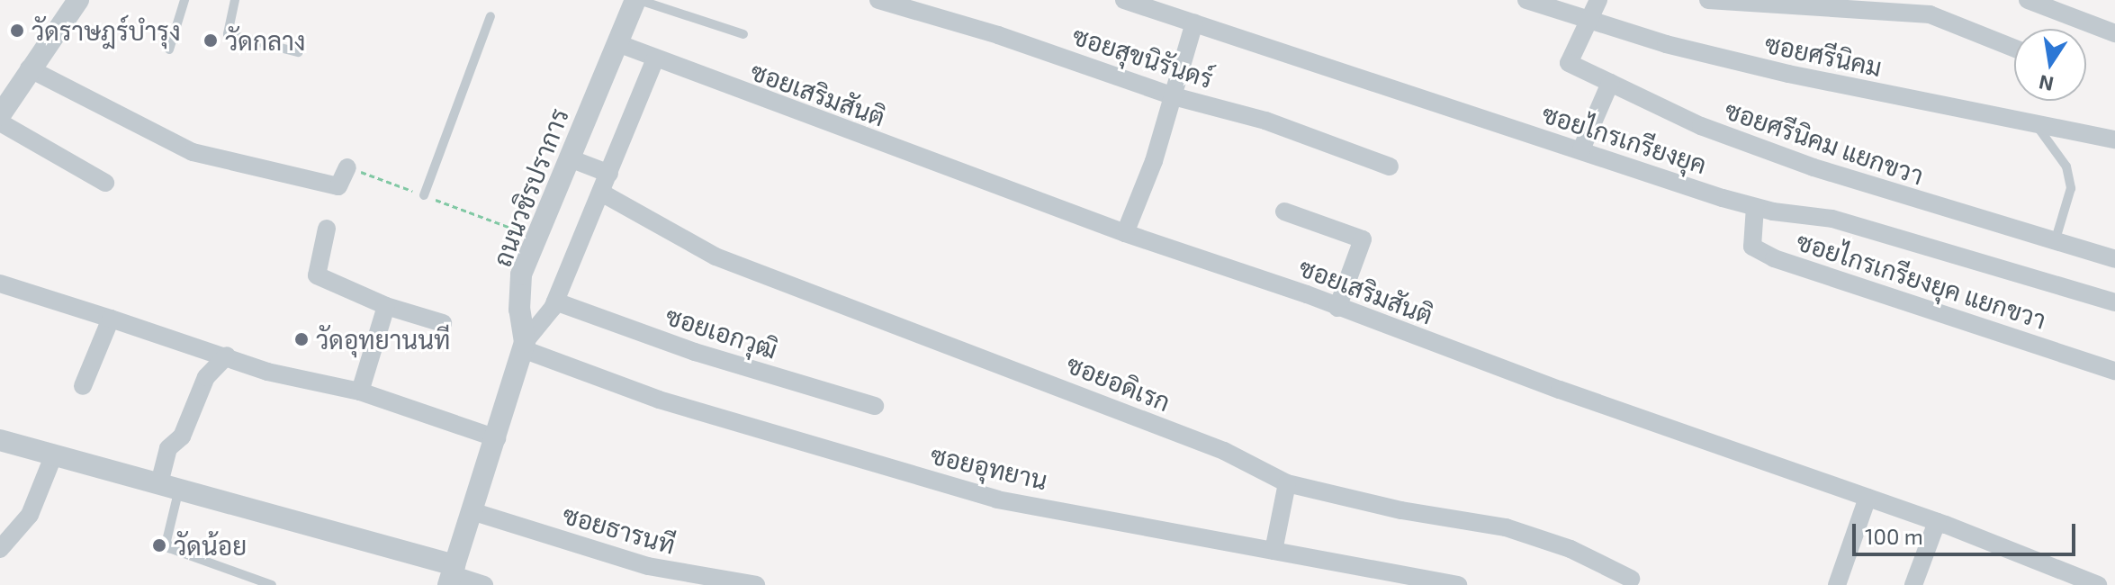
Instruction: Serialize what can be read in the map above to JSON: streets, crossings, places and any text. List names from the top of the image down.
{
  "streets": {
    "street": [
      "ซอยศรีนิคม",
      "ซอยสุขนิรันดร์",
      "ซอยเสริมสันติ",
      "ซอยไกรเกรียงยุค",
      "ซอยศรีนิคม แยกขวา",
      "ถนนวชิรปราการ",
      "ซอยไกรเกรียงยุค แยกขวา",
      "ซอยเอกวุฒิ",
      "ซอยอดิเรก",
      "ซอยอุทยาน",
      "ซอยธารนที"
    ]
  },
  "crossings": [
    ["ซอยศรีนิคม", "ซอยศรีนิคม แยกขวา"],
    ["ซอยเสริมสันติ", "ถนนวชิรปราการ"],
    ["ซอยไกรเกรียงยุค", "ซอยไกรเกรียงยุค แยกขวา"],
    ["ถนนวชิรปราการ", "ซอยอุทยาน"],
    ["ถนนวชิรปราการ", "ซอยธารนที"]
  ],
  "places": [
    "วัดราษฎร์บำรุง",
    "วัดกลาง",
    "วัดอุทยานนที",
    "วัดน้อย"
  ],
  "scale_bar": "100 m",
  "north": "bottom"
}
